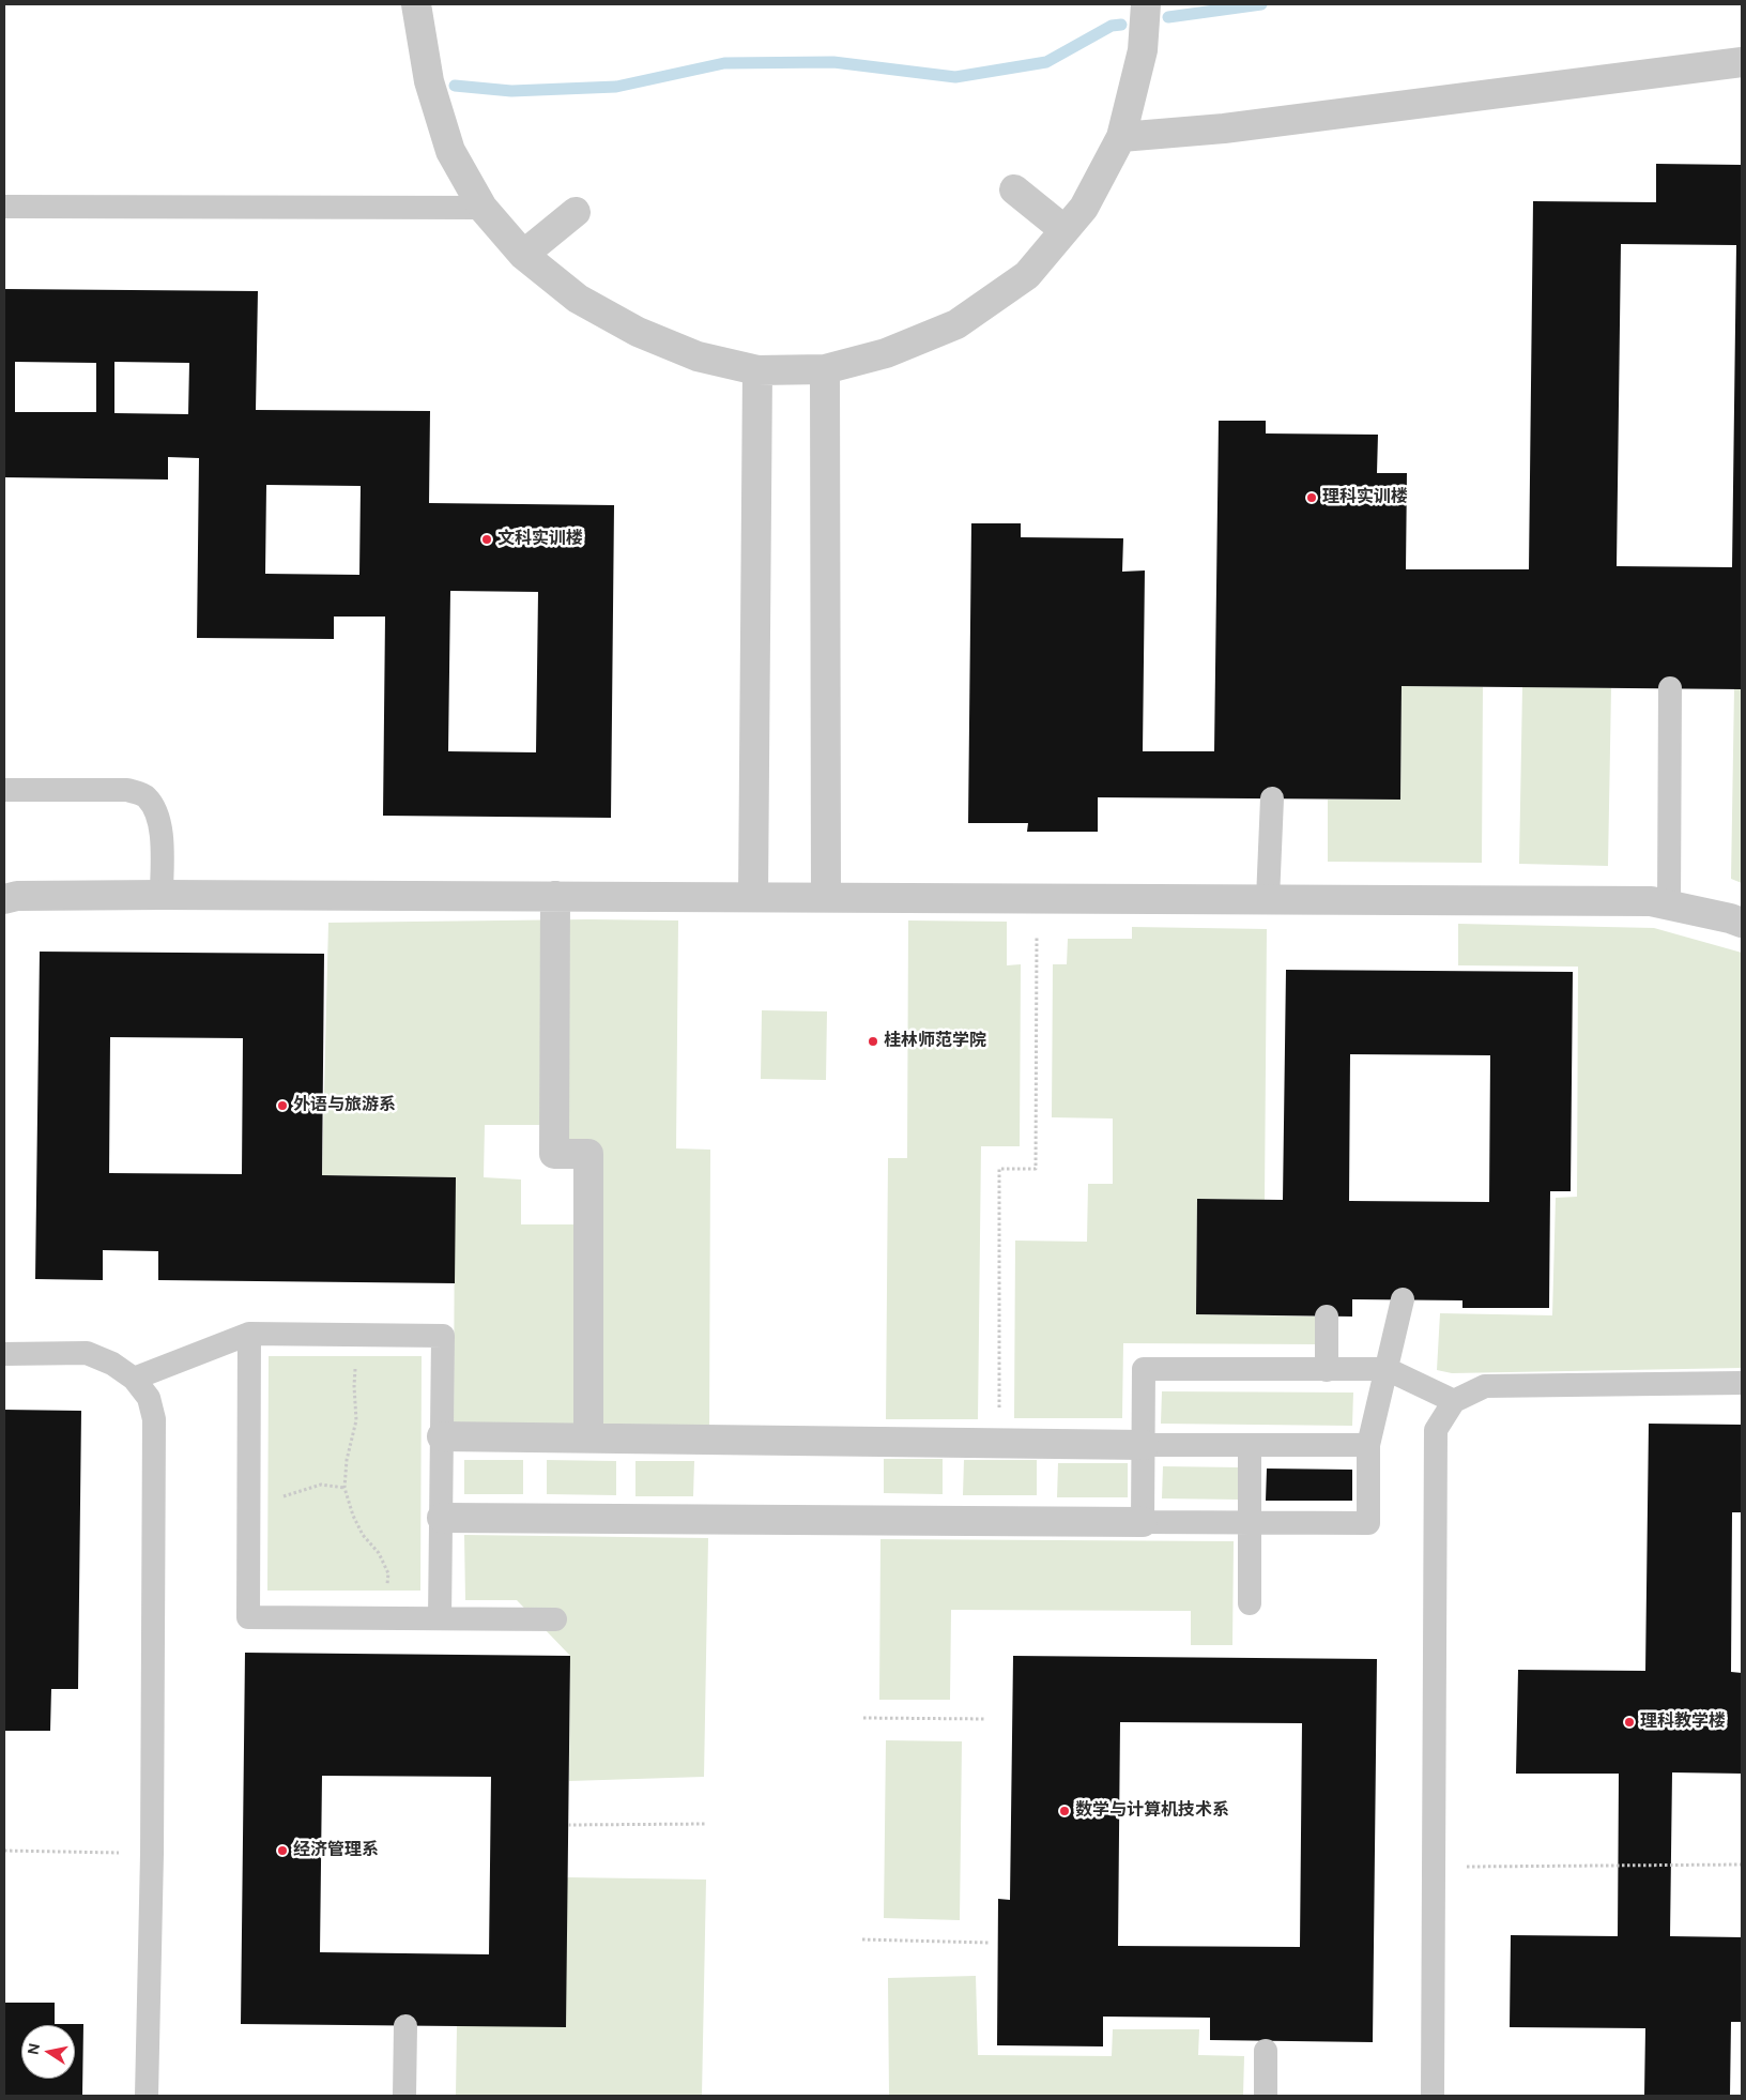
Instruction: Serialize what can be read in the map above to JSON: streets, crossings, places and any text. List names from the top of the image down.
{
  "places": [
    "理科实训楼",
    "文科实训楼",
    "桂林师范学院",
    "外语与旅游系",
    "理科教学楼",
    "数学与计算机技术系",
    "经济管理系"
  ],
  "north": "left"
}
